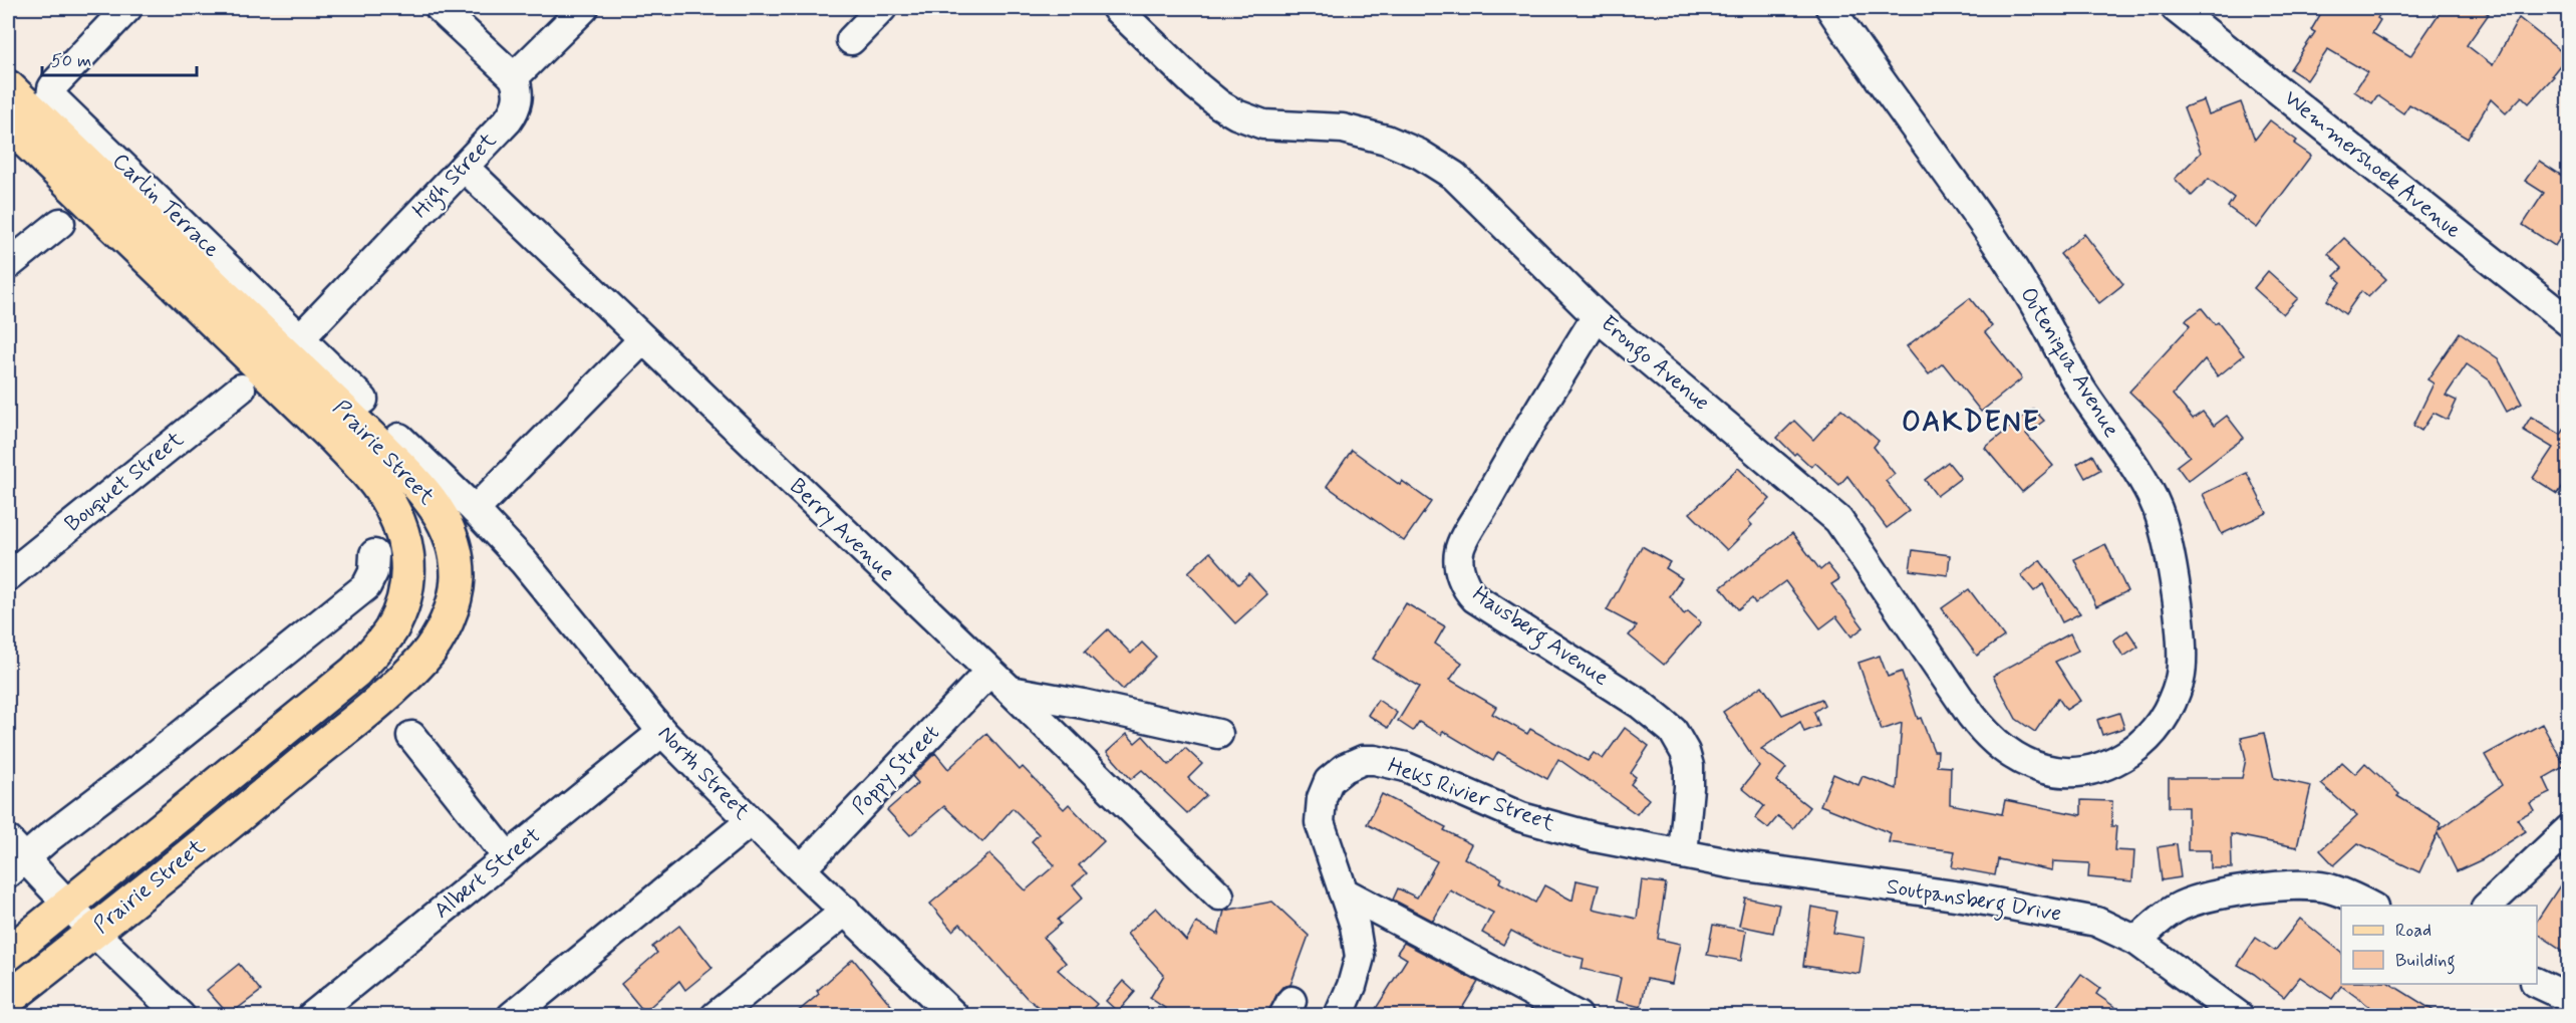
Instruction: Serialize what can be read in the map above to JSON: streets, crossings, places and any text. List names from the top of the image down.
{
  "streets": {
    "main road": ["Prairie Street"],
    "street": [
      "Wemmershoek Avenue",
      "High Street",
      "Carlin Terrace",
      "Outeniqua Avenue",
      "Erongo Avenue",
      "Bouquet Street",
      "Berry Avenue",
      "Hausberg Avenue",
      "Poppy Street",
      "North Street",
      "Heks Rivier Street",
      "Albert Street",
      "Soutpansberg Drive"
    ]
  },
  "crossings": [
    ["High Street", "Carlin Terrace"],
    ["High Street", "Berry Avenue"],
    ["Outeniqua Avenue", "Erongo Avenue"],
    ["Erongo Avenue", "Hausberg Avenue"],
    ["Berry Avenue", "Poppy Street"],
    ["Hausberg Avenue", "Heks Rivier Street"],
    ["Hausberg Avenue", "Soutpansberg Drive"],
    ["Poppy Street", "North Street"],
    ["North Street", "Albert Street"],
    ["Heks Rivier Street", "Soutpansberg Drive"]
  ],
  "districts": ["OAKDENE"],
  "legend": ["Road", "Building"],
  "scale_bar": "50 m"
}
